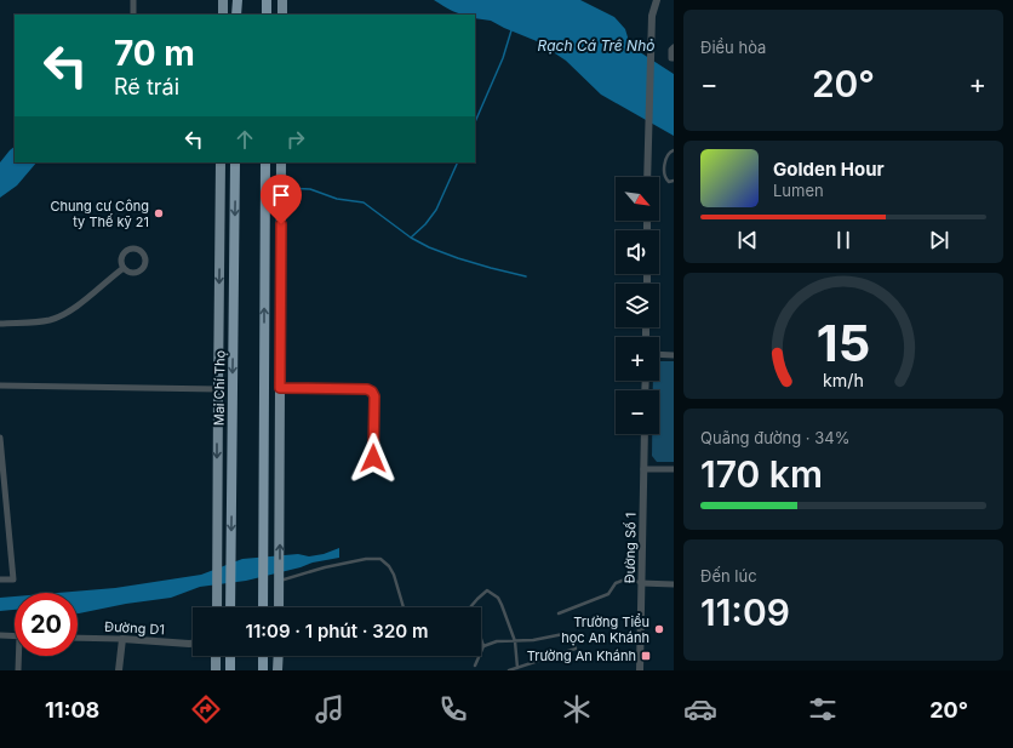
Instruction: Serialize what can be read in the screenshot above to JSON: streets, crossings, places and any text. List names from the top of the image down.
{
  "streets": {
    "highway": ["Mai Chí Thọ"],
    "street": ["Đường Số 1", "Đường D1"]
  },
  "water": ["Rạch Cá Trê Nhỏ"],
  "places": {
    "other": ["Chung cư Công ty Thế kỹ 21", "Trường Tiểu học An Khánh"],
    "transit": ["Trường An Khánh"]
  },
  "north": "bottom right",
  "page": {
    "tile": [
      "Điều hòa",
      ["Quãng đường · 34%", "170 km"],
      ["Đến lúc", "11:09"]
    ],
    "turn": ["70 m", "Rẽ trái"],
    "heat": ["−", "20°", "+"],
    "song": ["Golden Hour", "Lumen"],
    "map_buttons": ["+", "−"],
    "limit": "20",
    "trip": "11:09 · 1 phút · 320 m",
    "tabs": ["11:08", "20°"],
    "gauge": ["15", "km/h"]
  }
}
